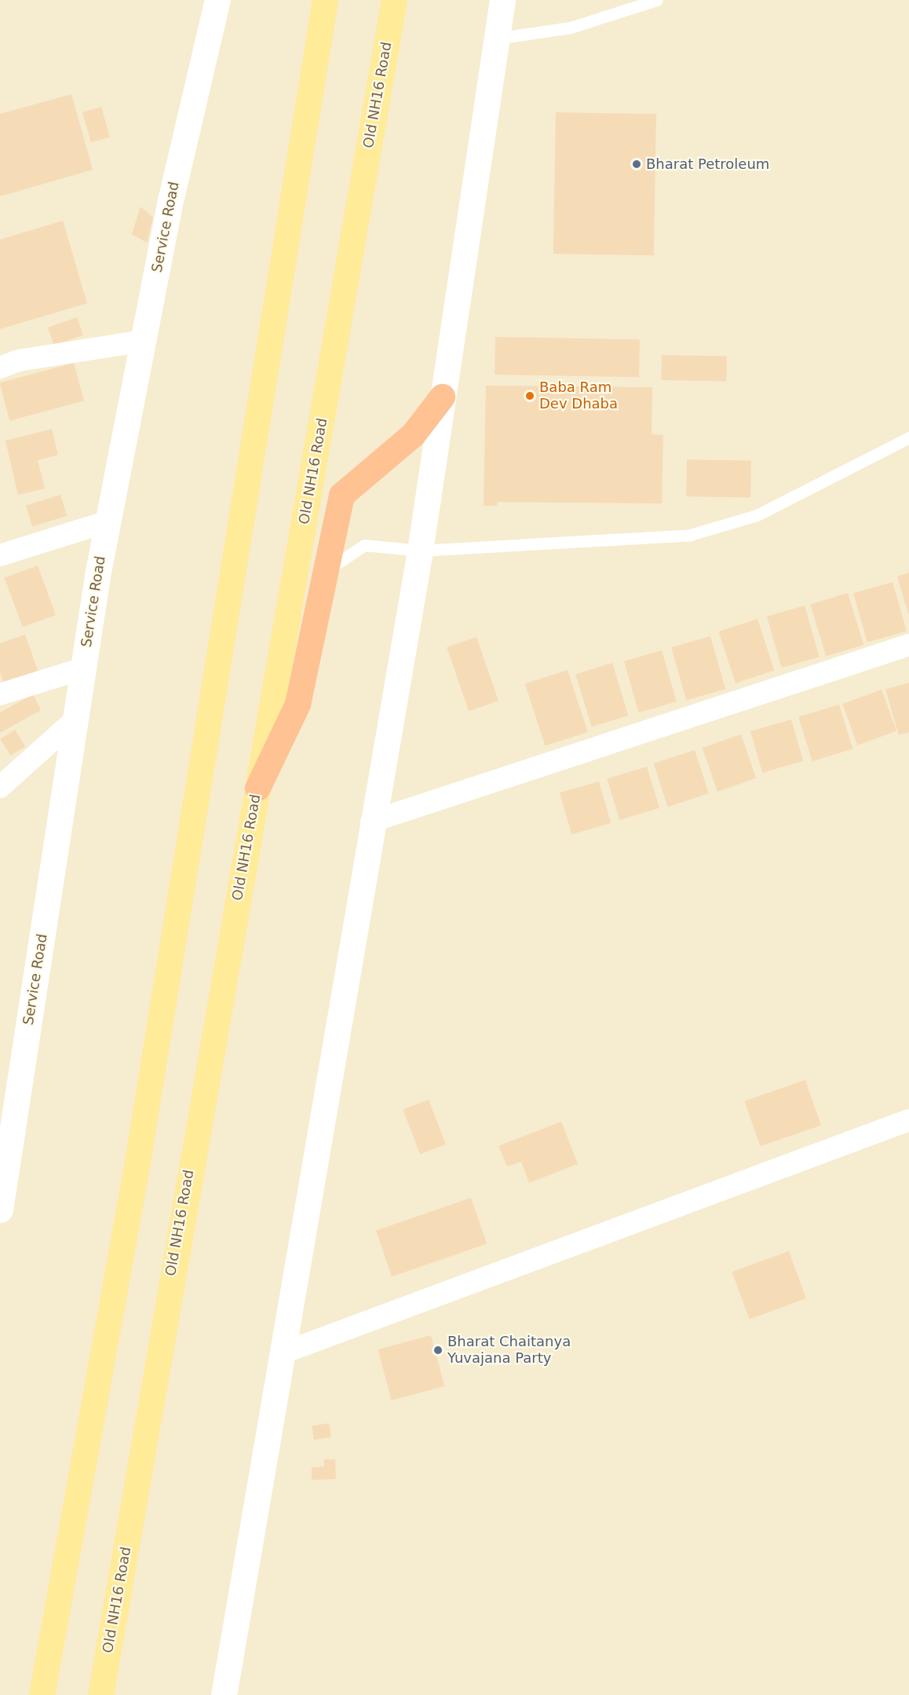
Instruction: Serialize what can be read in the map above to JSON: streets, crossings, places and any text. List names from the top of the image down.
{
  "streets": {
    "main road": ["Old NH16 Road"],
    "street": ["Service Road"]
  },
  "places": ["Bharat Petroleum", "Baba Ram Dev Dhaba", "Bharat Chaitanya Yuvajana Party"]
}
